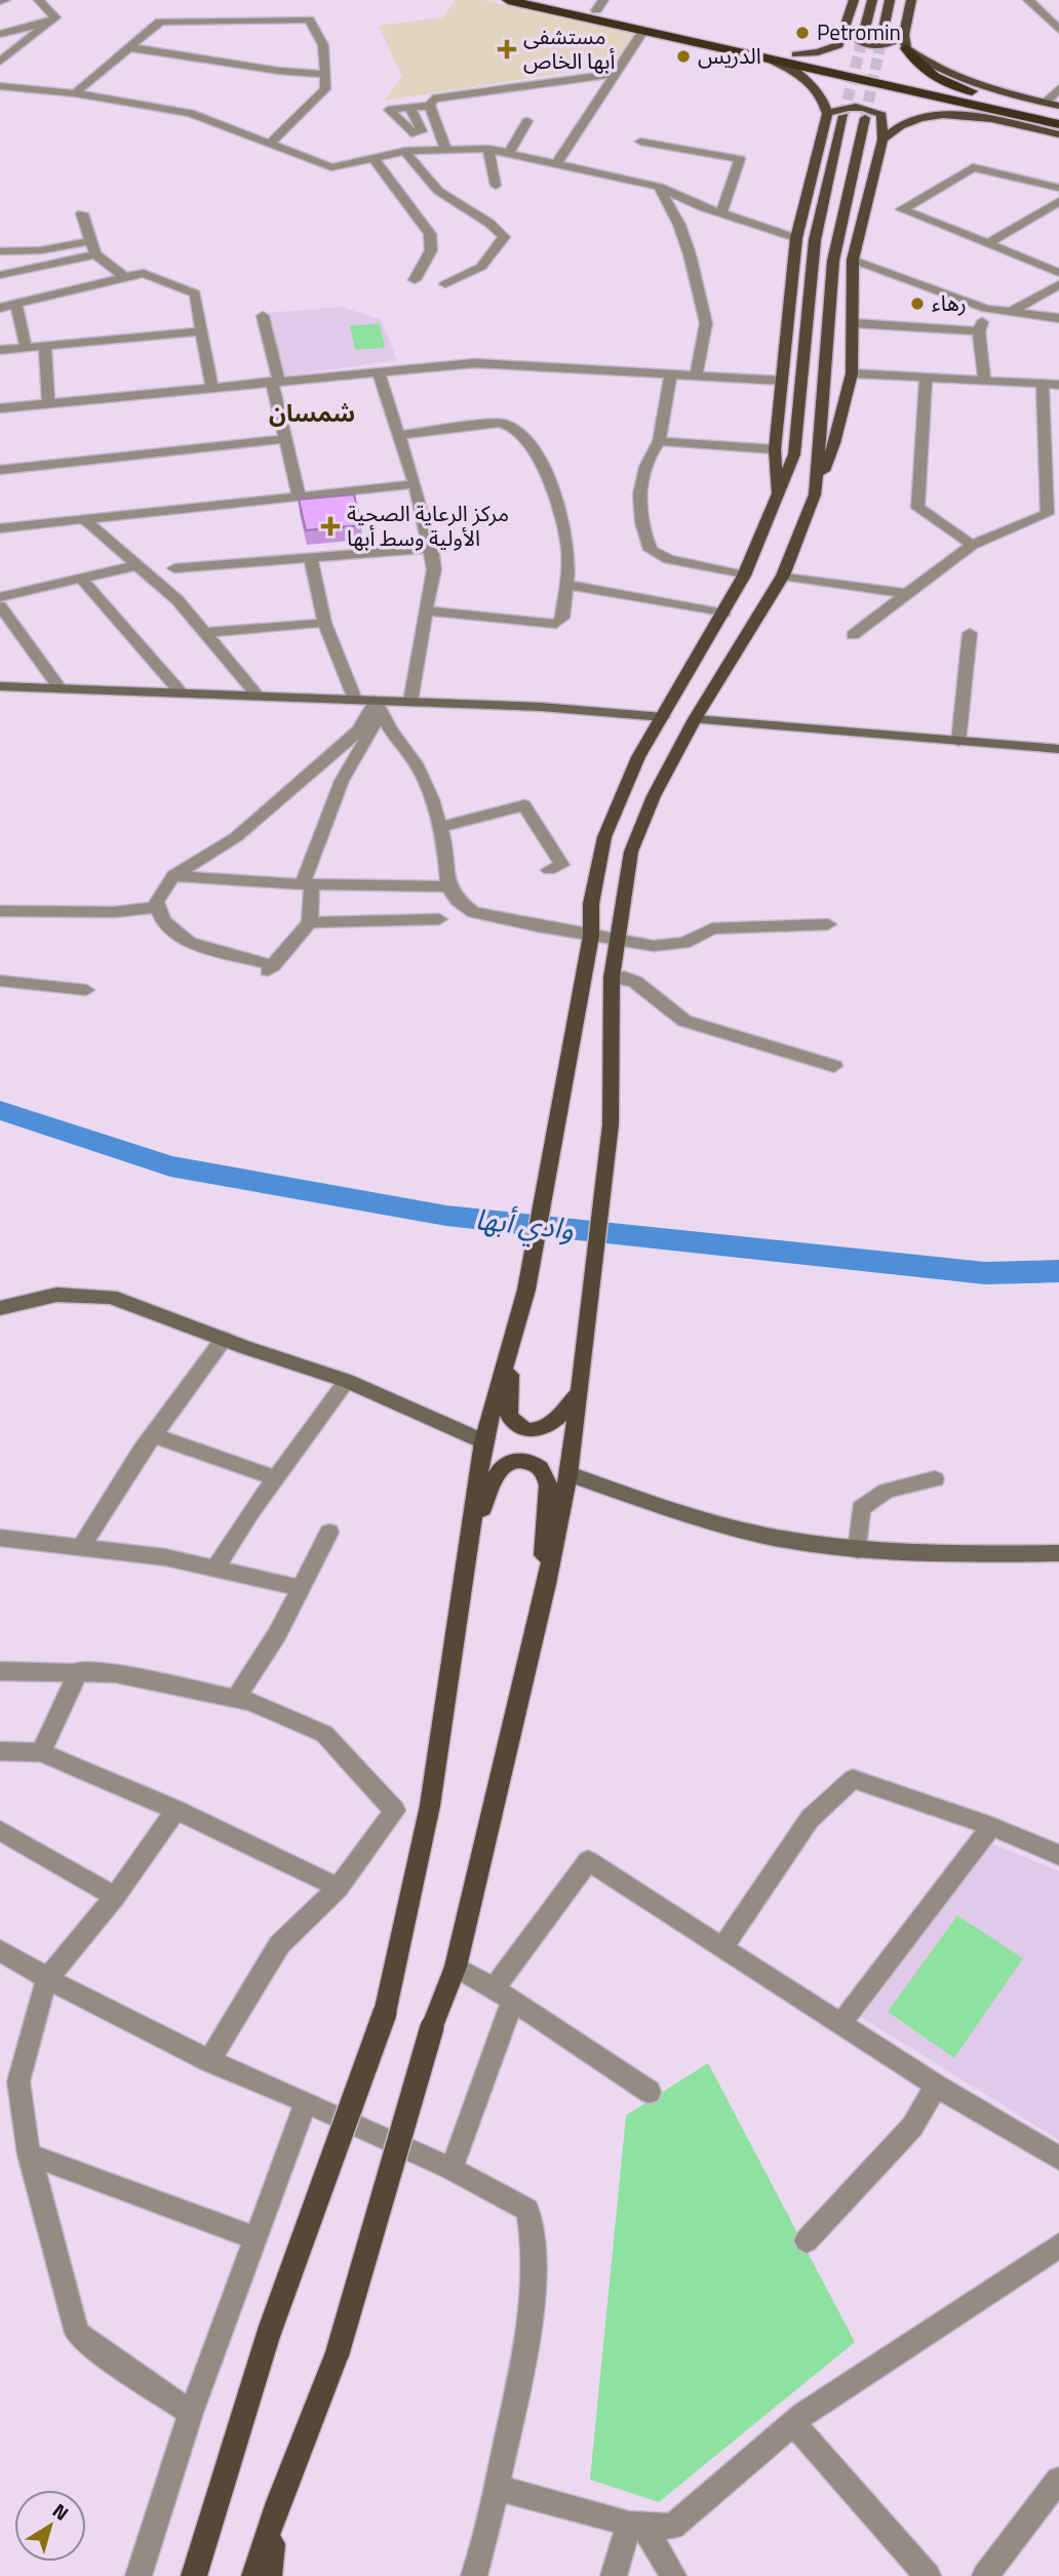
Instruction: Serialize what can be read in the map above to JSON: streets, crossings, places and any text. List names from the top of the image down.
{
  "districts": ["شمسان"],
  "water": ["وادي أبها"],
  "places": {
    "other": ["Petromin", "الدريس", "رهاء"],
    "health": ["مستشفى أبها الخاص", "مركز الرعاية الصحية الأولية وسط أبها"]
  },
  "north": "top right"
}
